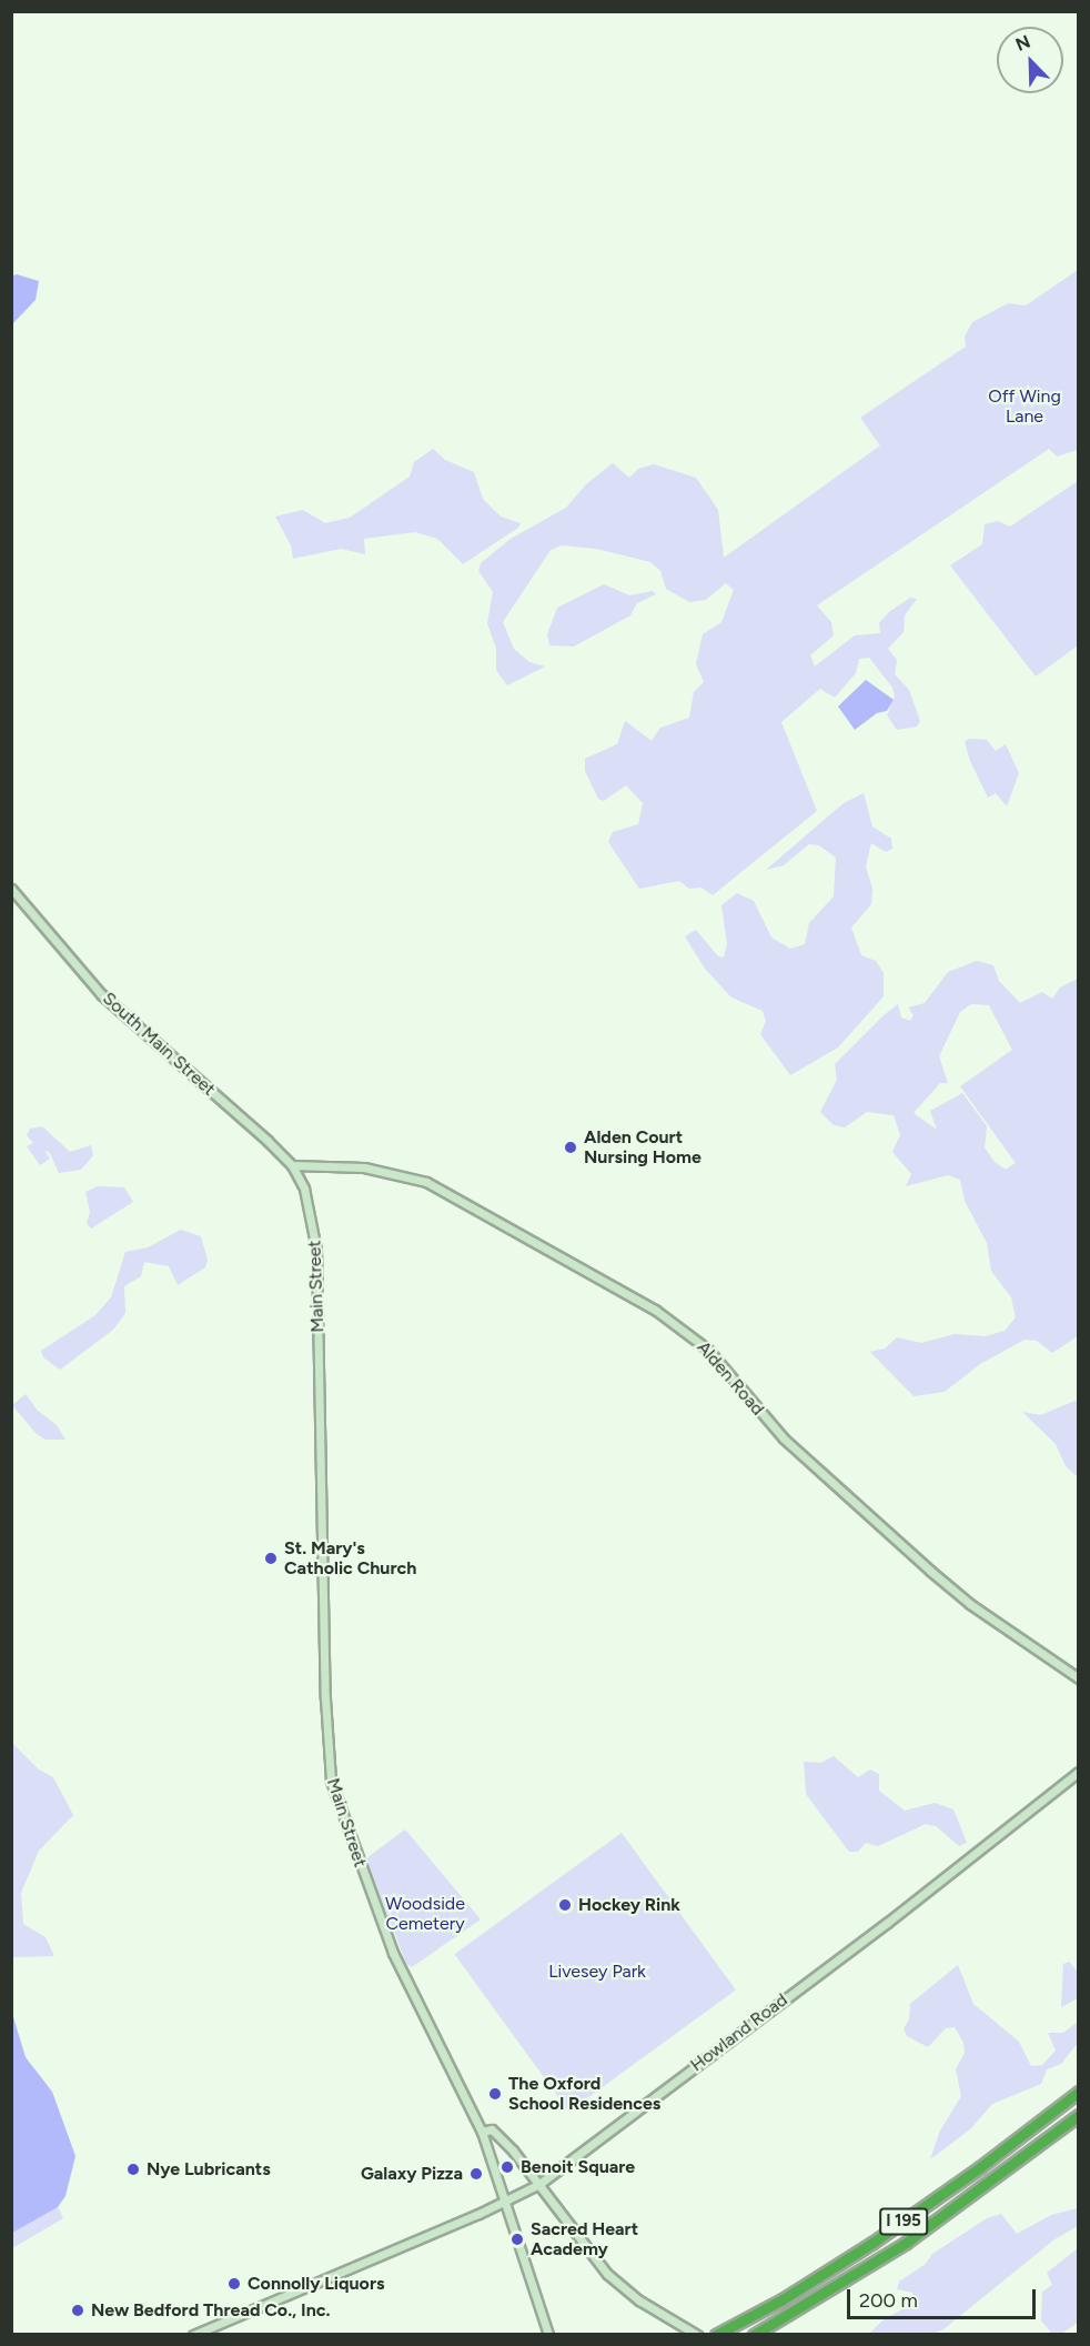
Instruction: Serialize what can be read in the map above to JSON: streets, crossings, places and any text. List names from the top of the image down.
{
  "streets": {
    "highway": ["I 195"],
    "main road": [
      "South Main Street",
      "Main Street",
      "Alden Road",
      "Howland Road"
    ]
  },
  "crossings": [
    ["South Main Street", "Main Street"],
    ["South Main Street", "Alden Road"],
    ["Main Street", "Howland Road"]
  ],
  "parks": ["Off Wing Lane", "Woodside Cemetery", "Livesey Park"],
  "places": [
    "Alden Court Nursing Home",
    "St. Mary's Catholic Church",
    "Hockey Rink",
    "The Oxford School Residences",
    "Benoit Square",
    "Nye Lubricants",
    "Galaxy Pizza",
    "Sacred Heart Academy",
    "Connolly Liquors",
    "New Bedford Thread Co., Inc."
  ],
  "scale_bar": "200 m",
  "north": "top left"
}
